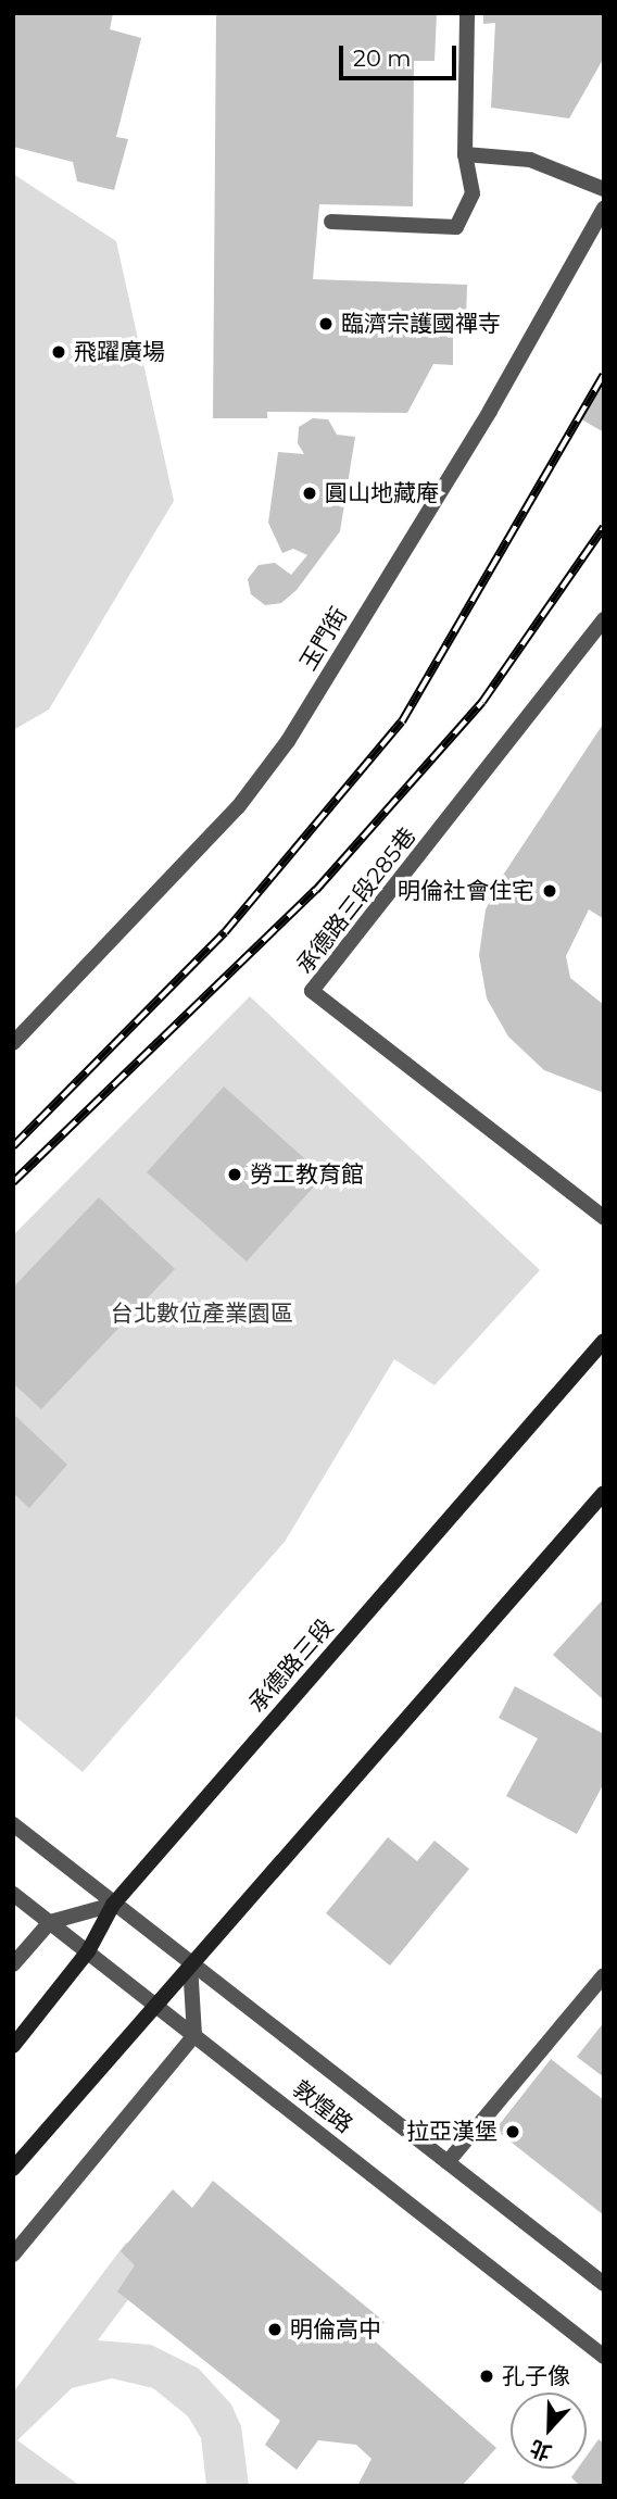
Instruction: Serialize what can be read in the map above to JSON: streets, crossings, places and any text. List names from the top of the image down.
{
  "streets": {
    "main road": ["承德路三段"],
    "street": ["玉門街", "承德路三段285巷", "敦煌路"]
  },
  "crossings": [
    ["承德路三段", "敦煌路"]
  ],
  "parks": ["台北數位產業園區"],
  "places": [
    "臨濟宗護國禪寺",
    "飛躍廣場",
    "圓山地藏庵",
    "明倫社會住宅",
    "勞工教育館",
    "拉亞漢堡",
    "明倫高中",
    "孔子像"
  ],
  "scale_bar": "20 m",
  "north": "bottom"
}
